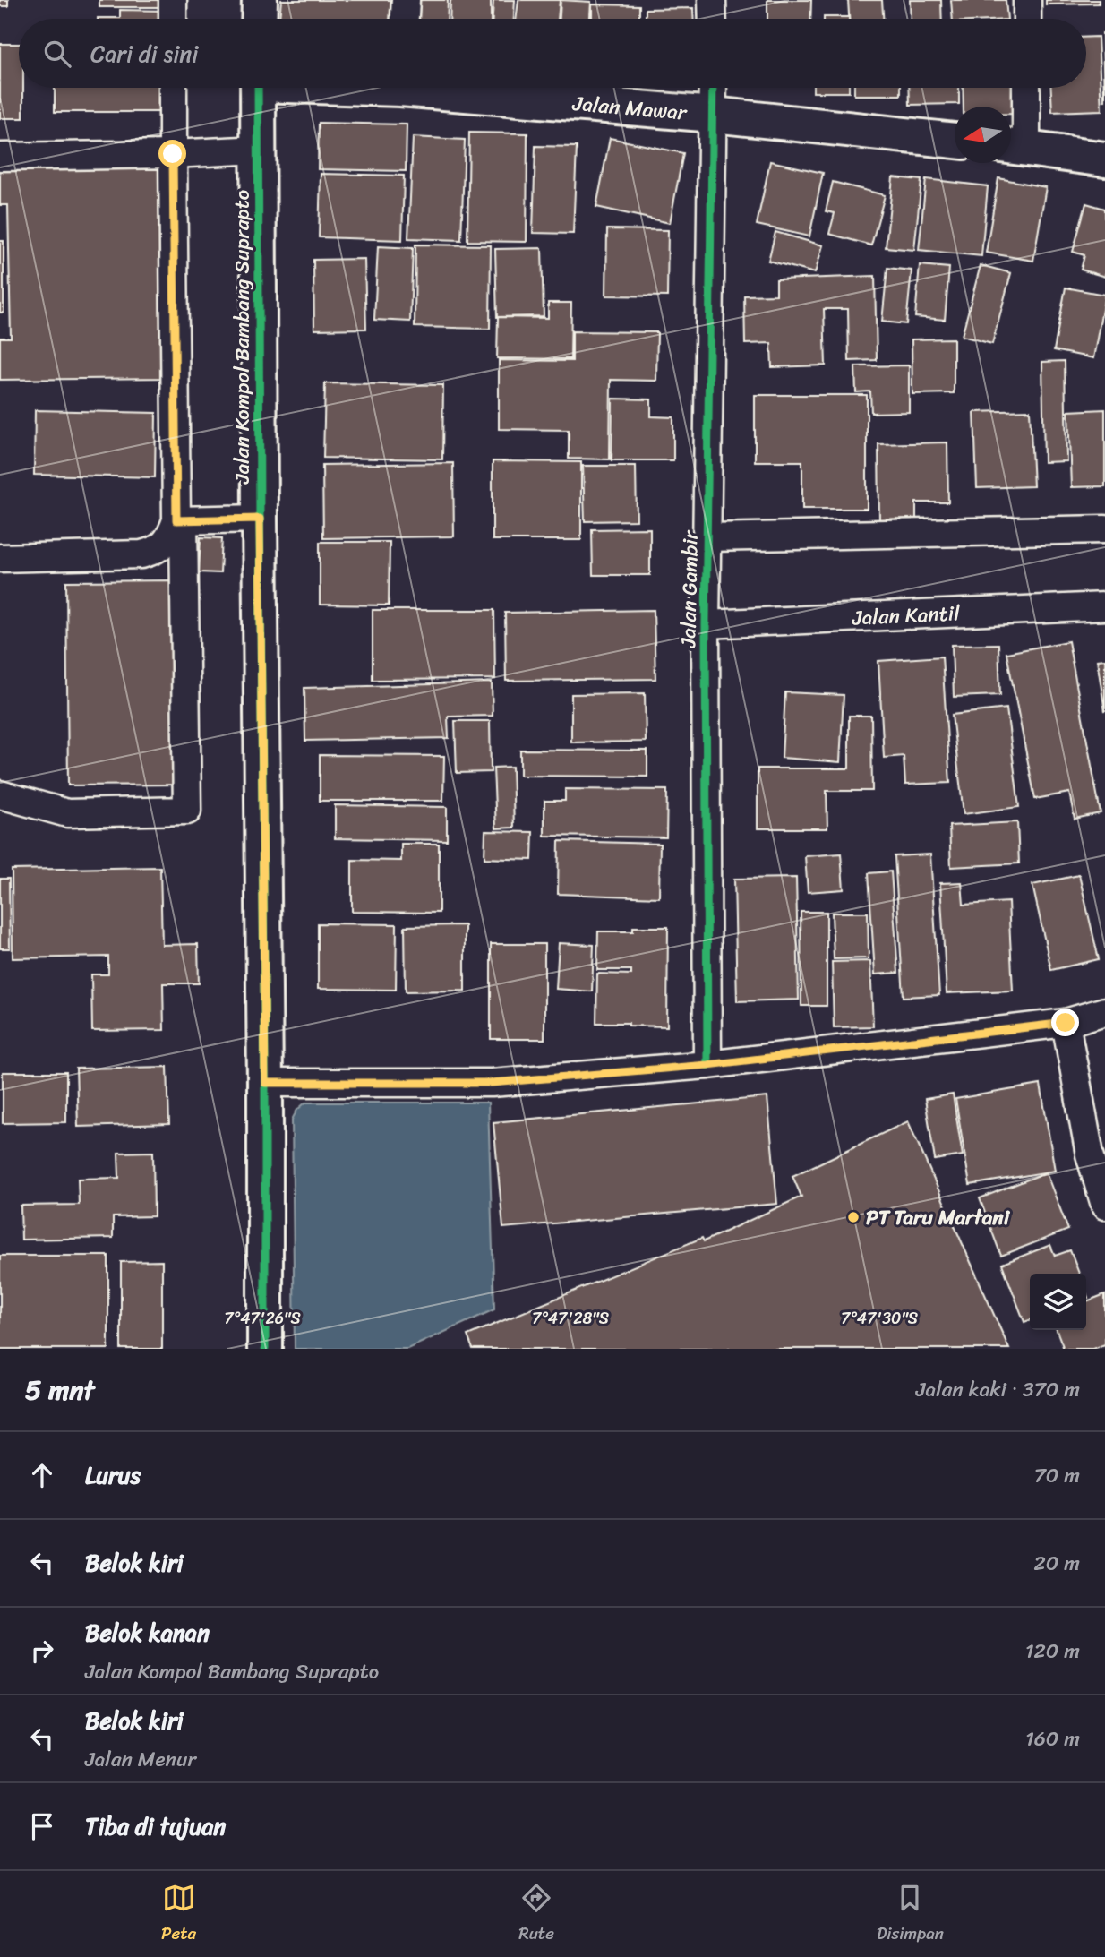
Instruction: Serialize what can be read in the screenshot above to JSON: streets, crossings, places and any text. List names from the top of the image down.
{
  "streets": {
    "street": [
      "Jalan Mawar",
      "Jalan Kompol Bambang Suprapto",
      "Jalan Gambir",
      "Jalan Kantil"
    ]
  },
  "crossings": [
    ["Jalan Mawar", "Jalan Gambir"],
    ["Jalan Gambir", "Jalan Kantil"]
  ],
  "places": ["PT Taru Martani"],
  "north": "left",
  "page": {
    "search": "Cari di sini",
    "heading": ["5 mnt", "Jalan kaki · 370 m"],
    "list": [
      ["Lurus", "70 m"],
      ["Belok kiri", "20 m"],
      ["Belok kanan", "Jalan Kompol Bambang Suprapto", "120 m"],
      ["Belok kiri", "Jalan Menur", "160 m"],
      "Tiba di tujuan"
    ],
    "nav": ["Peta", "Rute", "Disimpan"]
  },
  "coordinates": ["7°47'26\"S", "7°47'28\"S", "7°47'30\"S"]
}
